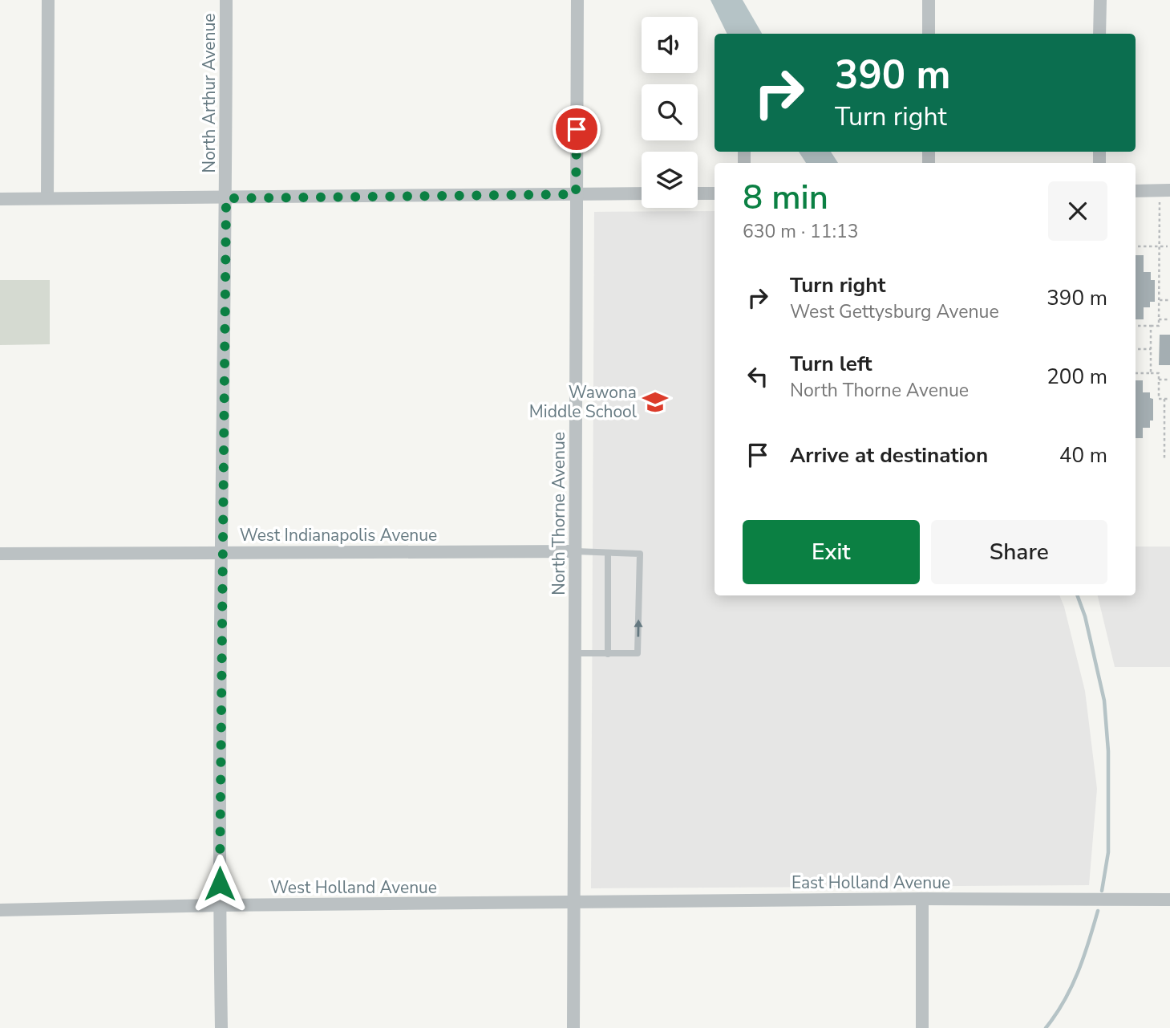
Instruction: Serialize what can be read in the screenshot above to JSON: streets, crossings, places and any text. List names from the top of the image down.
{
  "streets": {
    "street": [
      "North Arthur Avenue",
      "North Thorne Avenue",
      "West Indianapolis Avenue",
      "East Holland Avenue",
      "West Holland Avenue"
    ]
  },
  "crossings": [
    ["North Arthur Avenue", "West Indianapolis Avenue"],
    ["North Arthur Avenue", "West Holland Avenue"],
    ["North Thorne Avenue", "West Indianapolis Avenue"],
    ["North Thorne Avenue", "East Holland Avenue"],
    ["North Thorne Avenue", "West Holland Avenue"],
    ["East Holland Avenue", "West Holland Avenue"]
  ],
  "places": {
    "school or university": ["Wawona Middle School"]
  },
  "page": {
    "turn": ["390 m", "Turn right"],
    "heading": ["8 min", "630 m · 11:13"],
    "list": [
      {
        "name": "Turn right",
        "note": "West Gettysburg Avenue",
        "value": "390 m"
      },
      {
        "name": "Turn left",
        "note": "North Thorne Avenue",
        "value": "200 m"
      },
      {
        "name": "Arrive at destination",
        "value": "40 m"
      }
    ],
    "buttons": ["Exit", "Share"]
  }
}
